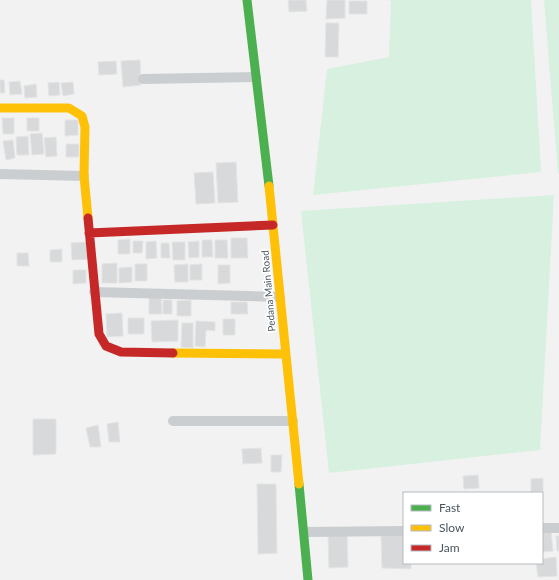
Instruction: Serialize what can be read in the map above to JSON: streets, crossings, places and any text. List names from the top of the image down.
{
  "streets": {
    "street": ["Pedana Main Road"]
  },
  "legend": ["Fast", "Slow", "Jam"]
}
